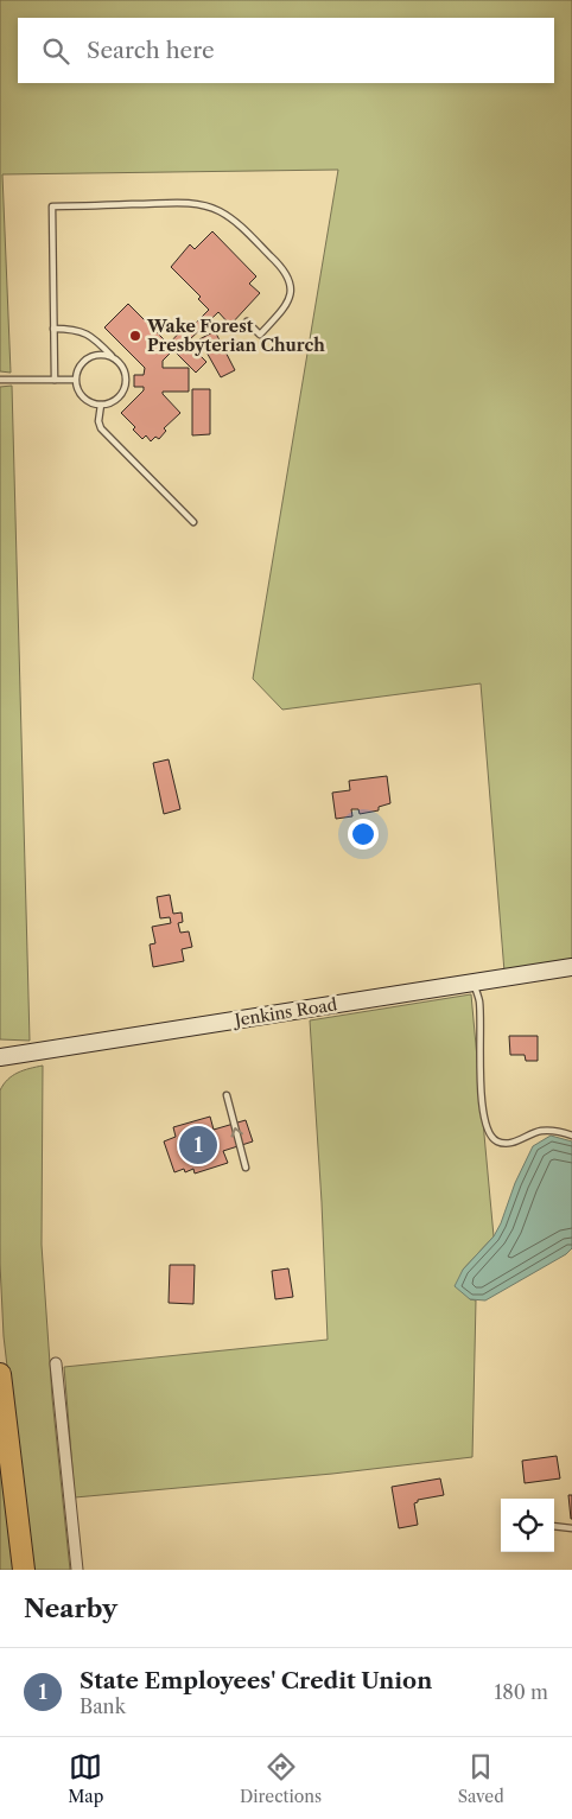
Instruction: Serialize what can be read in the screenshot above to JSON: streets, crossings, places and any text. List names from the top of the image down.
{
  "streets": {
    "street": ["Jenkins Road"]
  },
  "places": ["Wake Forest Presbyterian Church"],
  "page": {
    "search": "Search here",
    "pins": "1",
    "heading": "Nearby",
    "list": [
      {
        "mark": "1",
        "name": "State Employees' Credit Union",
        "note": "Bank",
        "value": "180 m"
      }
    ],
    "nav": ["Map", "Directions", "Saved"]
  }
}
